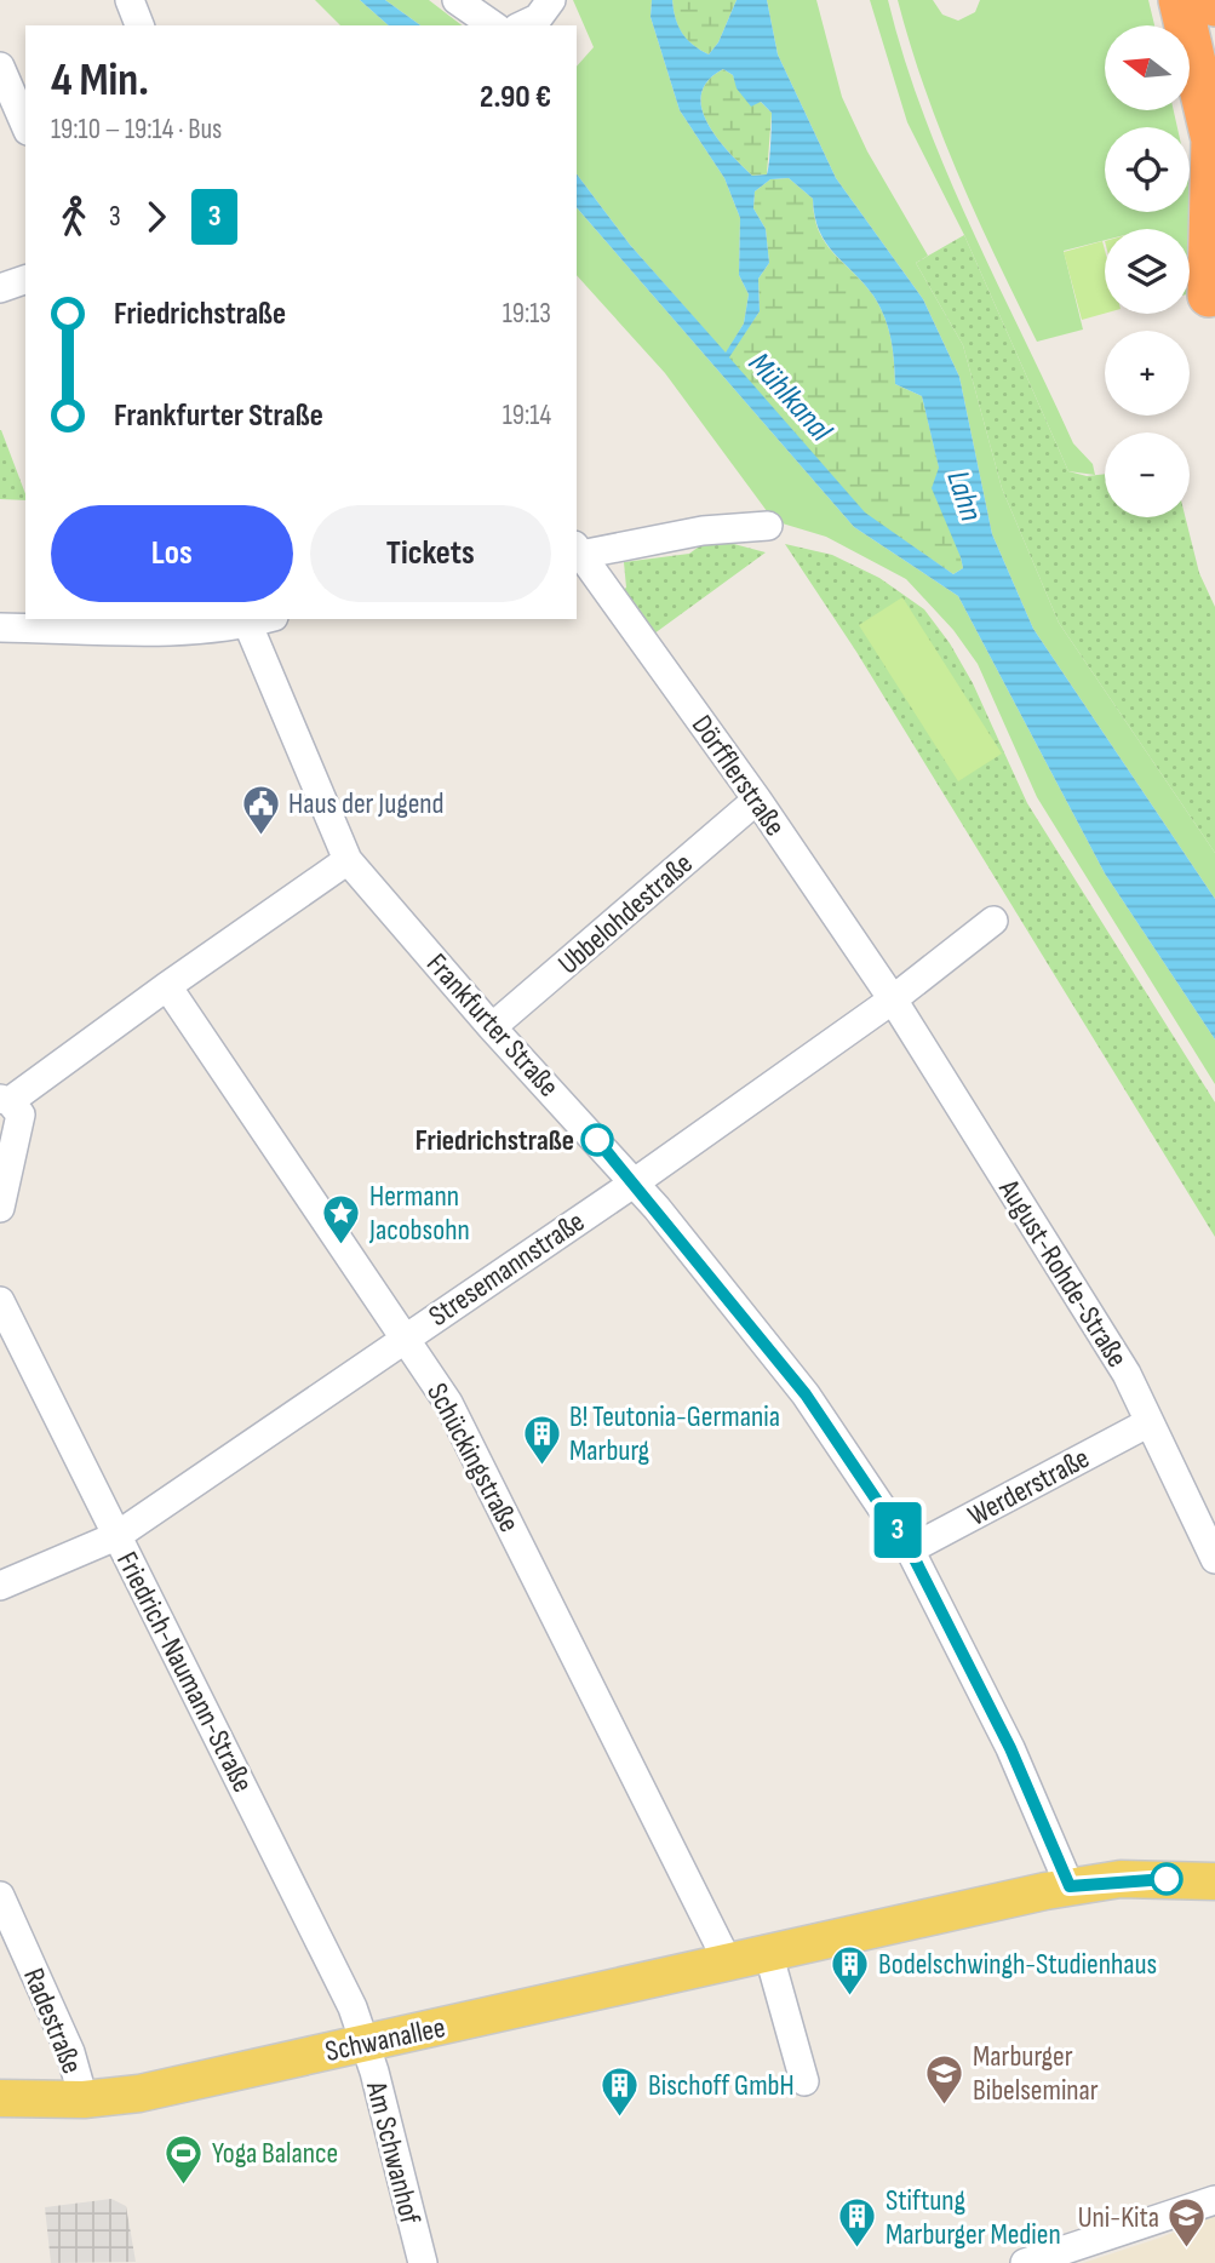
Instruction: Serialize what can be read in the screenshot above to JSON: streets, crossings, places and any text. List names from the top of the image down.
{
  "streets": {
    "main road": ["Schwanallee"],
    "street": [
      "Dörfflerstraße",
      "Ubbelohdestraße",
      "Frankfurter Straße",
      "Stresemannstraße",
      "August-Rohde-Straße",
      "Schückingstraße",
      "Werderstraße",
      "Friedrich-Naumann-Straße",
      "Radestraße",
      "Am Schwanhof"
    ]
  },
  "crossings": [
    ["Dörfflerstraße", "Ubbelohdestraße"],
    ["Dörfflerstraße", "Stresemannstraße"],
    ["Dörfflerstraße", "August-Rohde-Straße"],
    ["Ubbelohdestraße", "Frankfurter Straße"],
    ["Frankfurter Straße", "Stresemannstraße"],
    ["Frankfurter Straße", "Werderstraße"],
    ["Frankfurter Straße", "Schwanallee"],
    ["Stresemannstraße", "August-Rohde-Straße"],
    ["Stresemannstraße", "Schückingstraße"],
    ["Stresemannstraße", "Friedrich-Naumann-Straße"],
    ["August-Rohde-Straße", "Werderstraße"],
    ["Schückingstraße", "Schwanallee"],
    ["Friedrich-Naumann-Straße", "Schwanallee"],
    ["Friedrich-Naumann-Straße", "Am Schwanhof"],
    ["Radestraße", "Schwanallee"],
    ["Schwanallee", "Am Schwanhof"]
  ],
  "water": ["Mühlkanal", "Lahn"],
  "places": {
    "public building": ["Haus der Jugend"],
    "other": ["Friedrichstraße"],
    "place": ["Hermann Jacobsohn"],
    "building": [
      "B! Teutonia-Germania Marburg",
      "Bodelschwingh-Studienhaus",
      "Bischoff GmbH",
      "Stiftung Marburger Medien"
    ],
    "school or university": ["Marburger Bibelseminar", "Uni-Kita"],
    "sports": ["Yoga Balance"]
  },
  "lines": ["bus line 3"],
  "north": "left",
  "page": {
    "on_map": "3",
    "map_buttons": ["+", "−"],
    "heading": ["4 Min.", "19:10 – 19:14 · Bus", "2.90 €"],
    "legs": ["3", "3"],
    "list": [
      {
        "name": "Friedrichstraße",
        "value": "19:13"
      },
      {
        "name": "Frankfurter Straße",
        "value": "19:14"
      }
    ],
    "buttons": ["Los", "Tickets"]
  }
}
